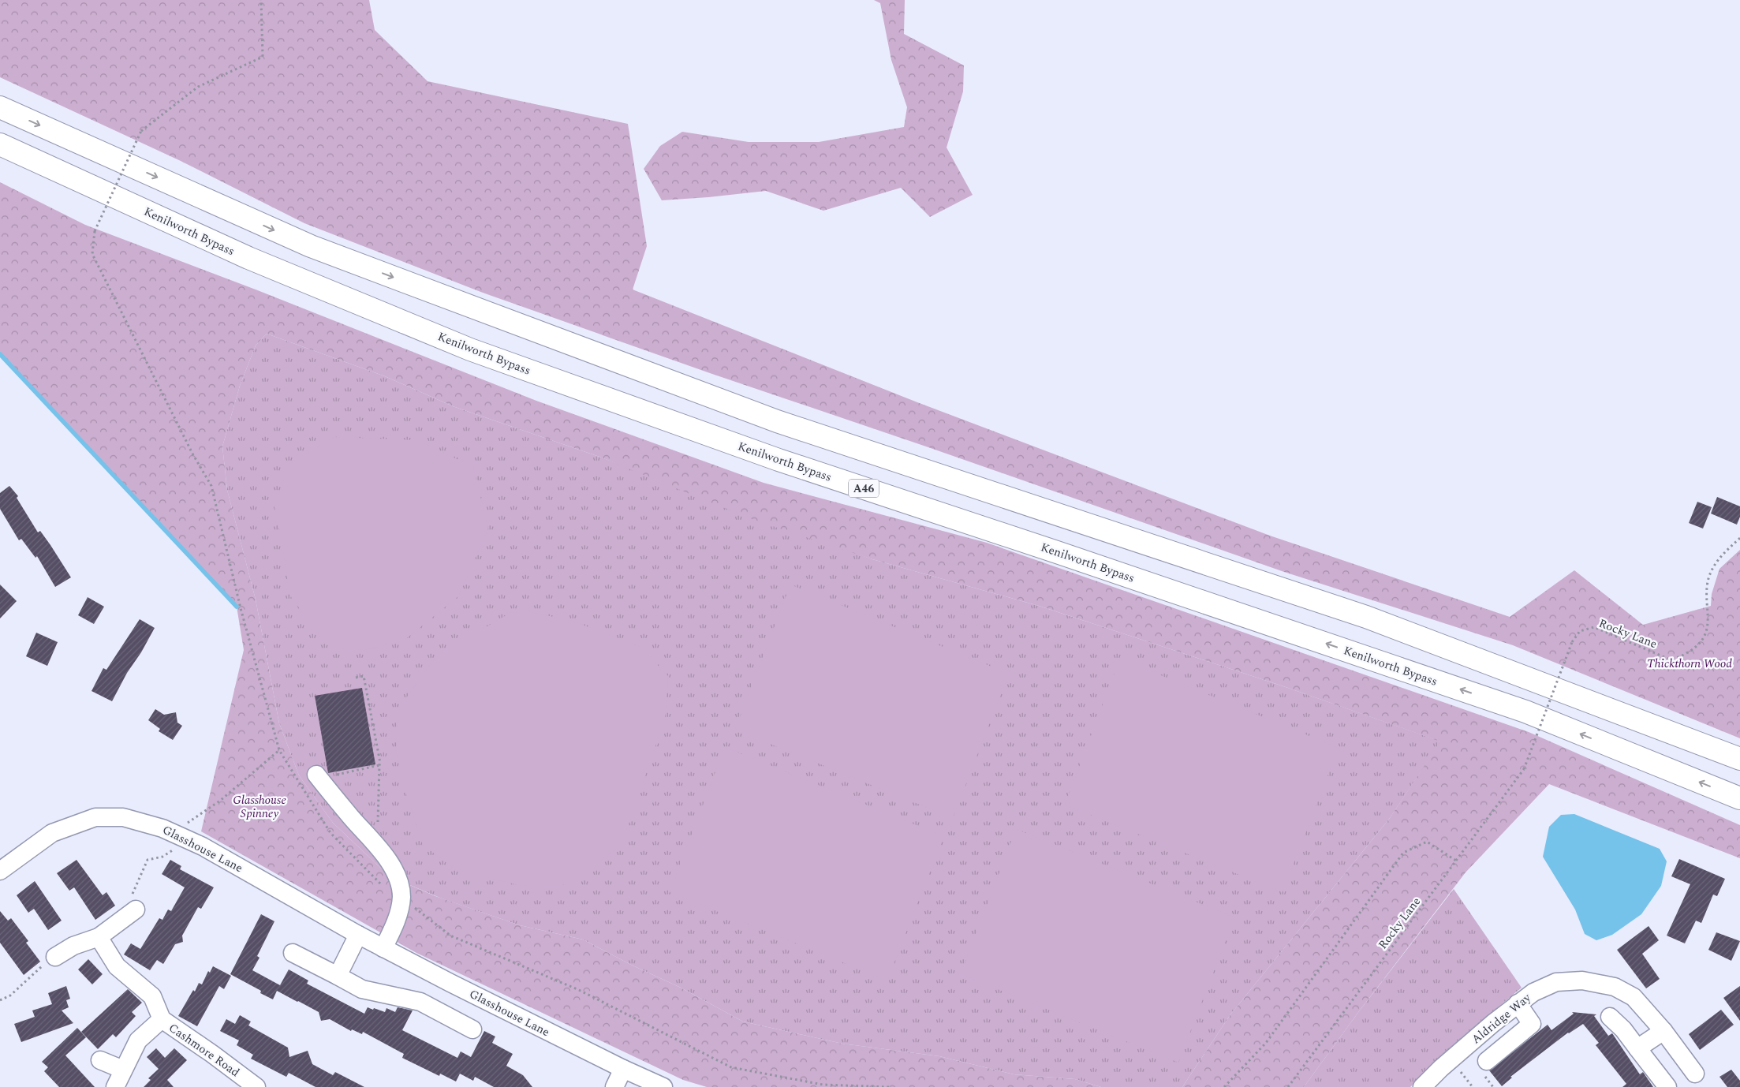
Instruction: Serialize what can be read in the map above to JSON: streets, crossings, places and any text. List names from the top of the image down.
{
  "streets": {
    "highway": ["Kenilworth Bypass", "A46"],
    "street": ["Glasshouse Lane", "Aldridge Way", "Cashmore Road"],
    "path": ["Rocky Lane"]
  },
  "parks": ["Thickthorn Wood", "Glasshouse Spinney"]
}
